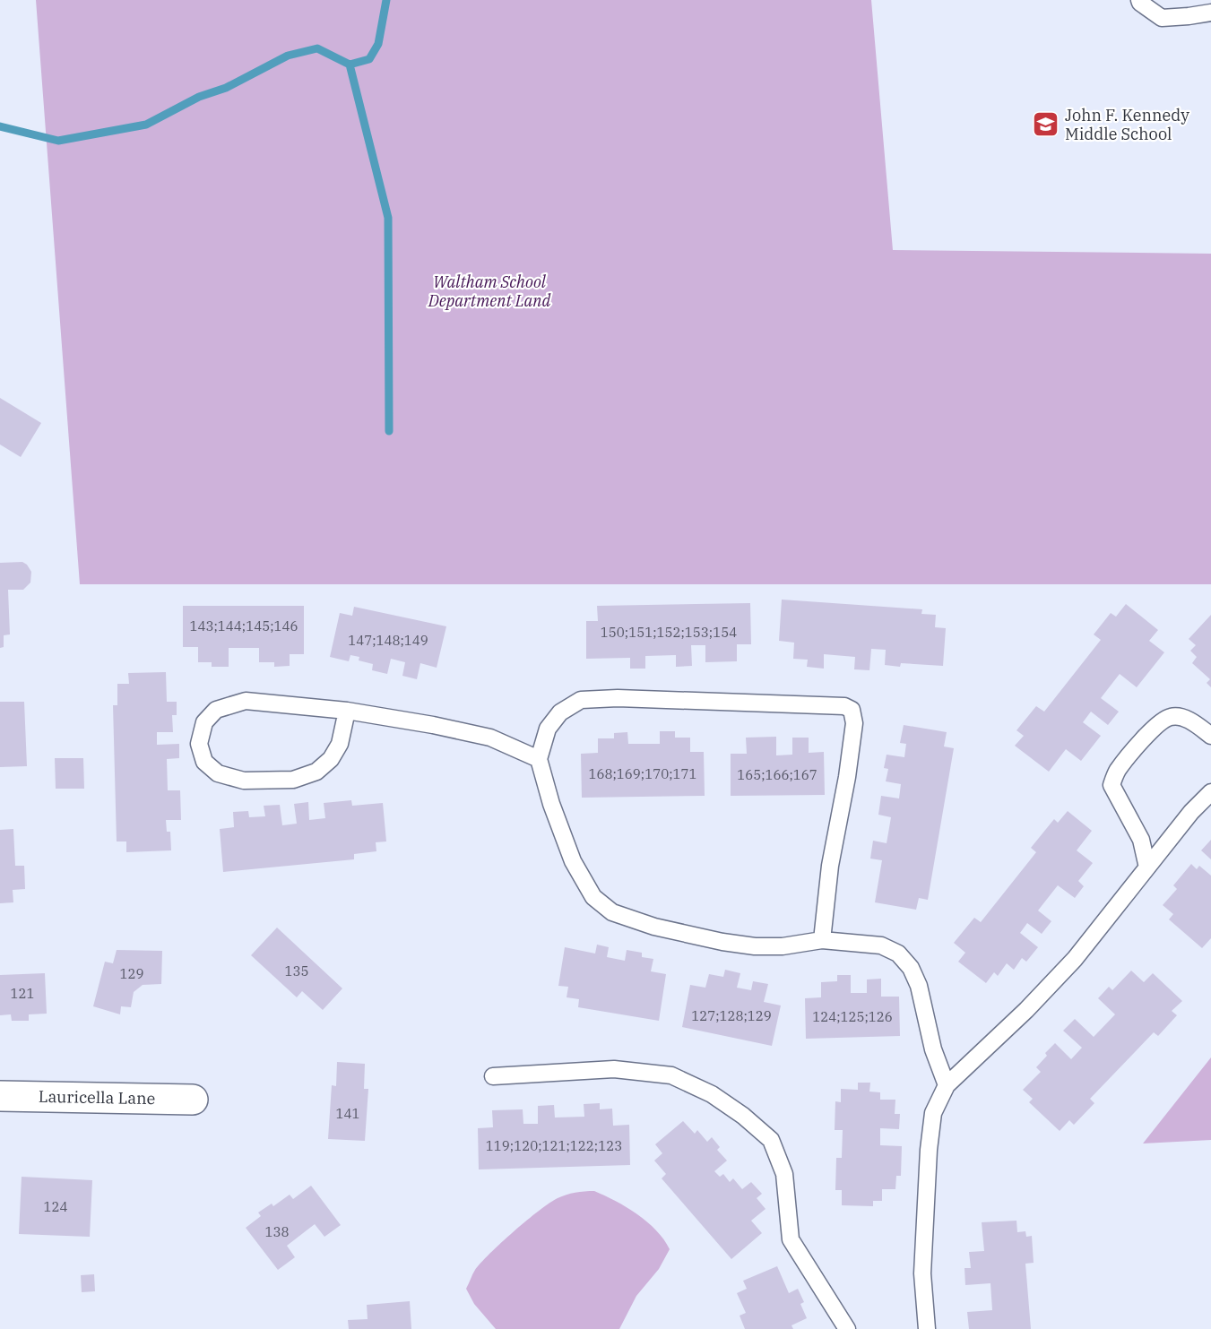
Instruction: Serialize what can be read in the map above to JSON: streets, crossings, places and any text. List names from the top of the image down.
{
  "streets": {
    "street": ["Lauricella Lane"]
  },
  "parks": ["Waltham School Department Land"],
  "places": {
    "school or university": ["John F. Kennedy Middle School"]
  },
  "house_numbers": [
    "143;144;145;146",
    "150;151;152;153;154",
    "147;148;149",
    "168;169;170;171",
    "165;166;167",
    "135",
    "129",
    "121",
    "127;128;129",
    "124;125;126",
    "141",
    "119;120;121;122;123",
    "124",
    "138"
  ]
}
